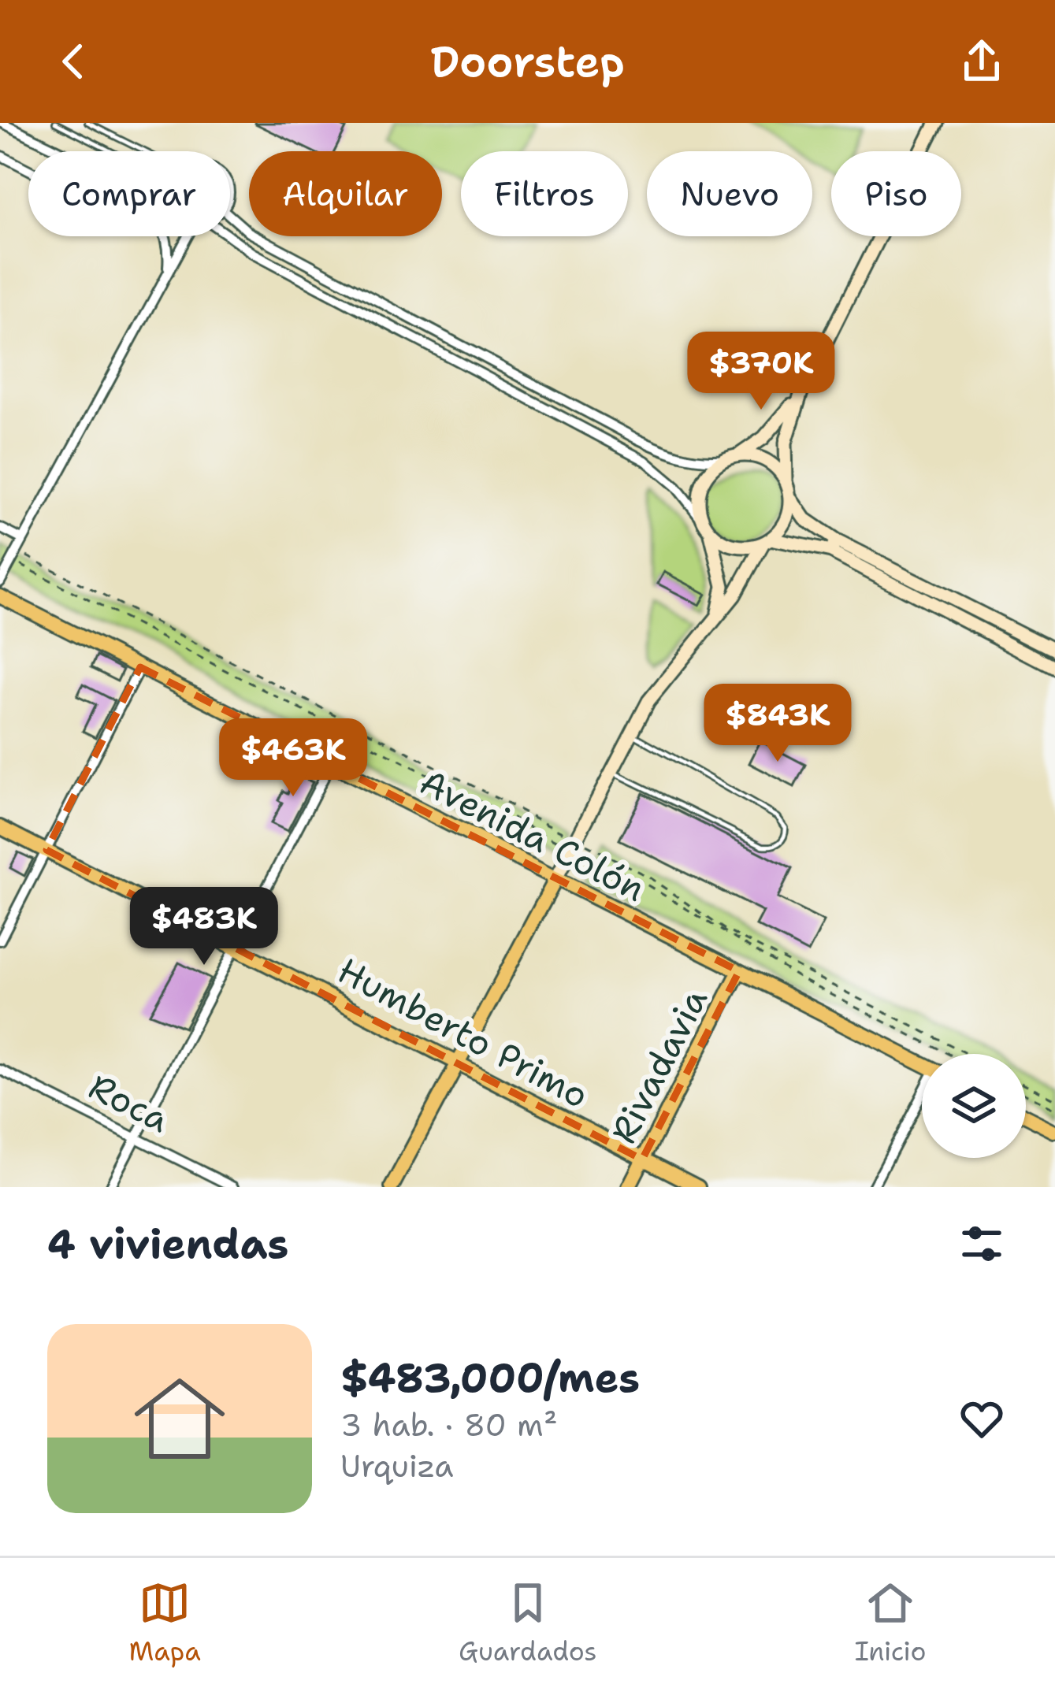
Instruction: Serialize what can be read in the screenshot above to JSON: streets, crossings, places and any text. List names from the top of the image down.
{
  "streets": {
    "main road": ["Avenida Colón", "Humberto Primo", "Rivadavia"],
    "street": ["Roca"]
  },
  "crossings": [
    ["Avenida Colón", "Rivadavia"],
    ["Humberto Primo", "Rivadavia"]
  ],
  "page": {
    "header": "Doorstep",
    "chip": [
      "Comprar",
      "Alquilar",
      "Filtros",
      "Nuevo",
      "Piso"
    ],
    "price": [
      "$370K",
      "$843K",
      "$463K",
      "$483K"
    ],
    "heading": "4 viviendas",
    "list": [
      {
        "name": "$483,000/mes",
        "note": "3 hab. · 80 m² · Urquiza"
      }
    ],
    "tabs": ["Mapa", "Guardados", "Inicio"]
  }
}
